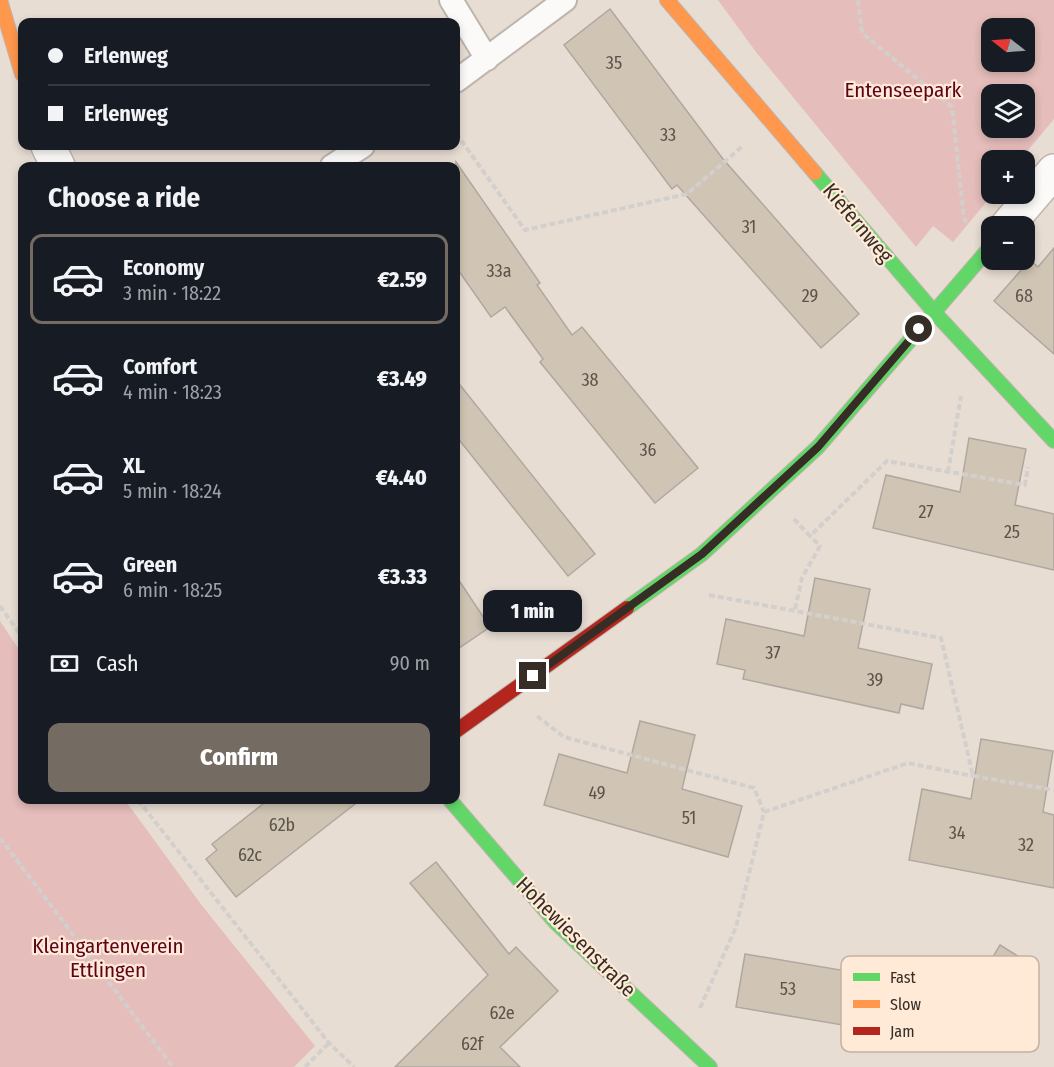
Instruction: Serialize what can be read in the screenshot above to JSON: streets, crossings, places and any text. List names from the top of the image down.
{
  "streets": {
    "street": ["Kiefernweg", "Hohewiesenstraße"]
  },
  "parks": ["Entenseepark", "Kleingartenverein Ettlingen"],
  "house_numbers": [
    "35",
    "33",
    "31",
    "33a",
    "29",
    "68",
    "38",
    "36",
    "27",
    "25",
    "37",
    "39",
    "49",
    "51",
    "62b",
    "34",
    "32",
    "62c",
    "53",
    "62e",
    "62f"
  ],
  "legend": ["Fast", "Slow", "Jam"],
  "north": "left",
  "page": {
    "map_buttons": ["+", "−"],
    "banner": ["Erlenweg", "Erlenweg"],
    "heading": "Choose a ride",
    "list": [
      {
        "name": "Economy",
        "note": "3 min · 18:22",
        "value": "€2.59"
      },
      {
        "name": "Comfort",
        "note": "4 min · 18:23",
        "value": "€3.49"
      },
      {
        "name": "XL",
        "note": "5 min · 18:24",
        "value": "€4.40"
      },
      {
        "name": "Green",
        "note": "6 min · 18:25",
        "value": "€3.33"
      }
    ],
    "bubble": "1 min",
    "pay": ["Cash", "90 m"],
    "buttons": "Confirm"
  }
}
